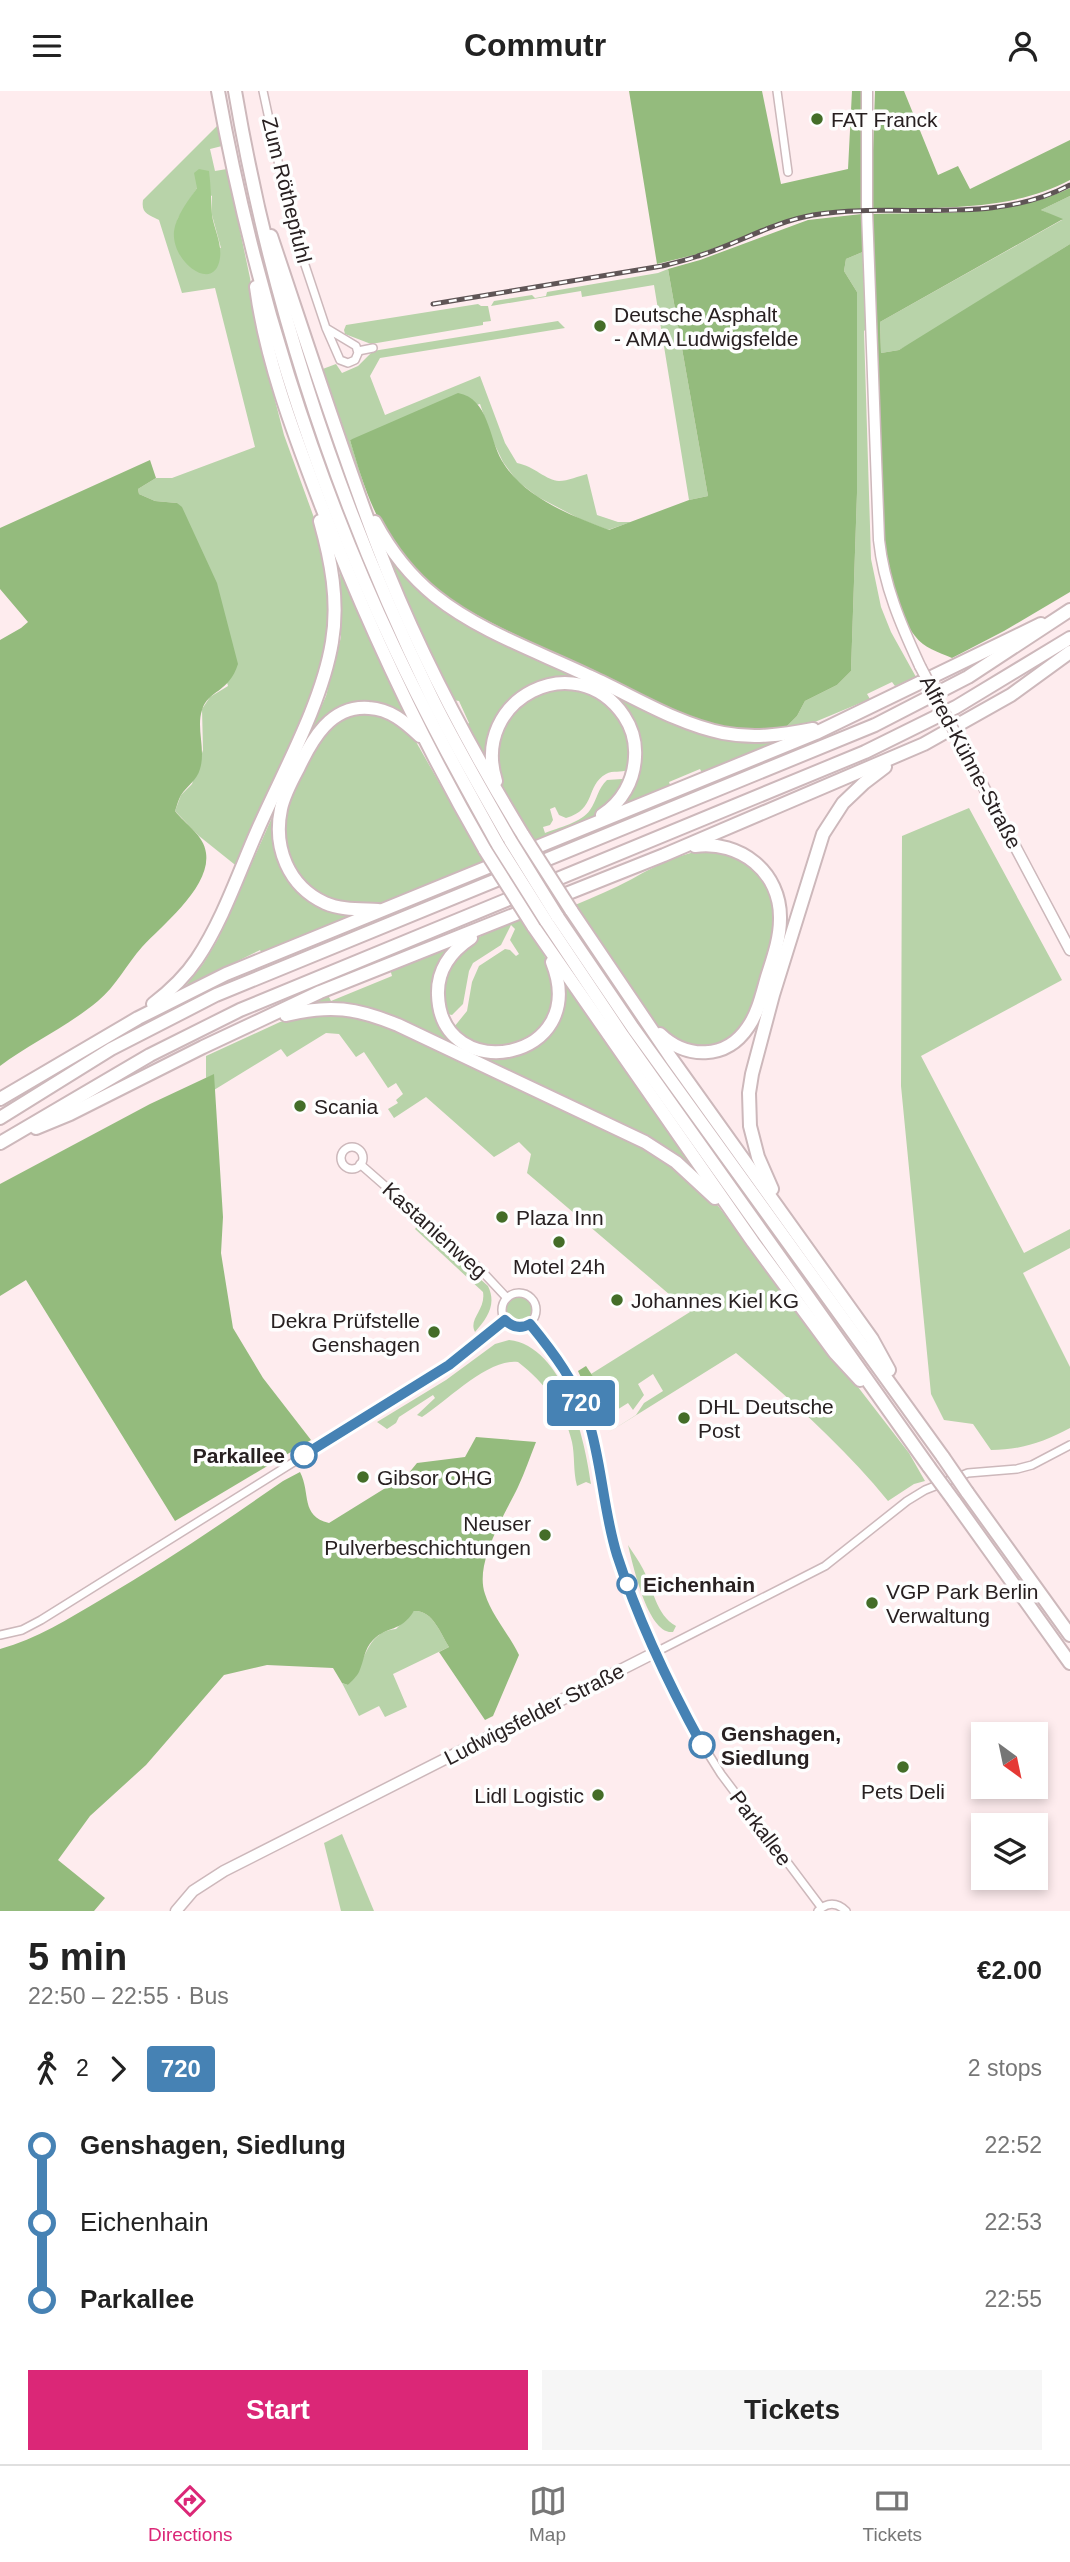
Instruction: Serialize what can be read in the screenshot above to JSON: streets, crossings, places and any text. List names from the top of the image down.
{
  "streets": {
    "main road": ["Alfred-Kühne-Straße", "Ludwigsfelder Straße"],
    "street": ["Zum Röthepfuhl", "Kastanienweg", "Parkallee"]
  },
  "crossings": [
    ["Kastanienweg", "Parkallee"],
    ["Ludwigsfelder Straße", "Parkallee"]
  ],
  "places": [
    "FAT Franck",
    "Deutsche Asphalt - AMA Ludwigsfelde",
    "Scania",
    "Plaza Inn",
    "Motel 24h",
    "Johannes Kiel KG",
    "Dekra Prüfstelle Genshagen",
    "DHL Deutsche Post",
    "Parkallee",
    "Gibsor OHG",
    "Neuser Pulverbeschichtungen",
    "Eichenhain",
    "VGP Park Berlin Verwaltung",
    "Genshagen, Siedlung",
    "Pets Deli",
    "Lidl Logistic"
  ],
  "lines": ["bus line 720"],
  "north": "bottom right",
  "page": {
    "header": "Commutr",
    "on_map": "720",
    "heading": ["5 min", "22:50 – 22:55 · Bus", "€2.00"],
    "legs": ["2", "720", "2 stops"],
    "list": [
      {
        "name": "Genshagen, Siedlung",
        "value": "22:52"
      },
      {
        "name": "Eichenhain",
        "value": "22:53"
      },
      {
        "name": "Parkallee",
        "value": "22:55"
      }
    ],
    "buttons": ["Start", "Tickets"],
    "tabs": ["Directions", "Map", "Tickets"]
  }
}
